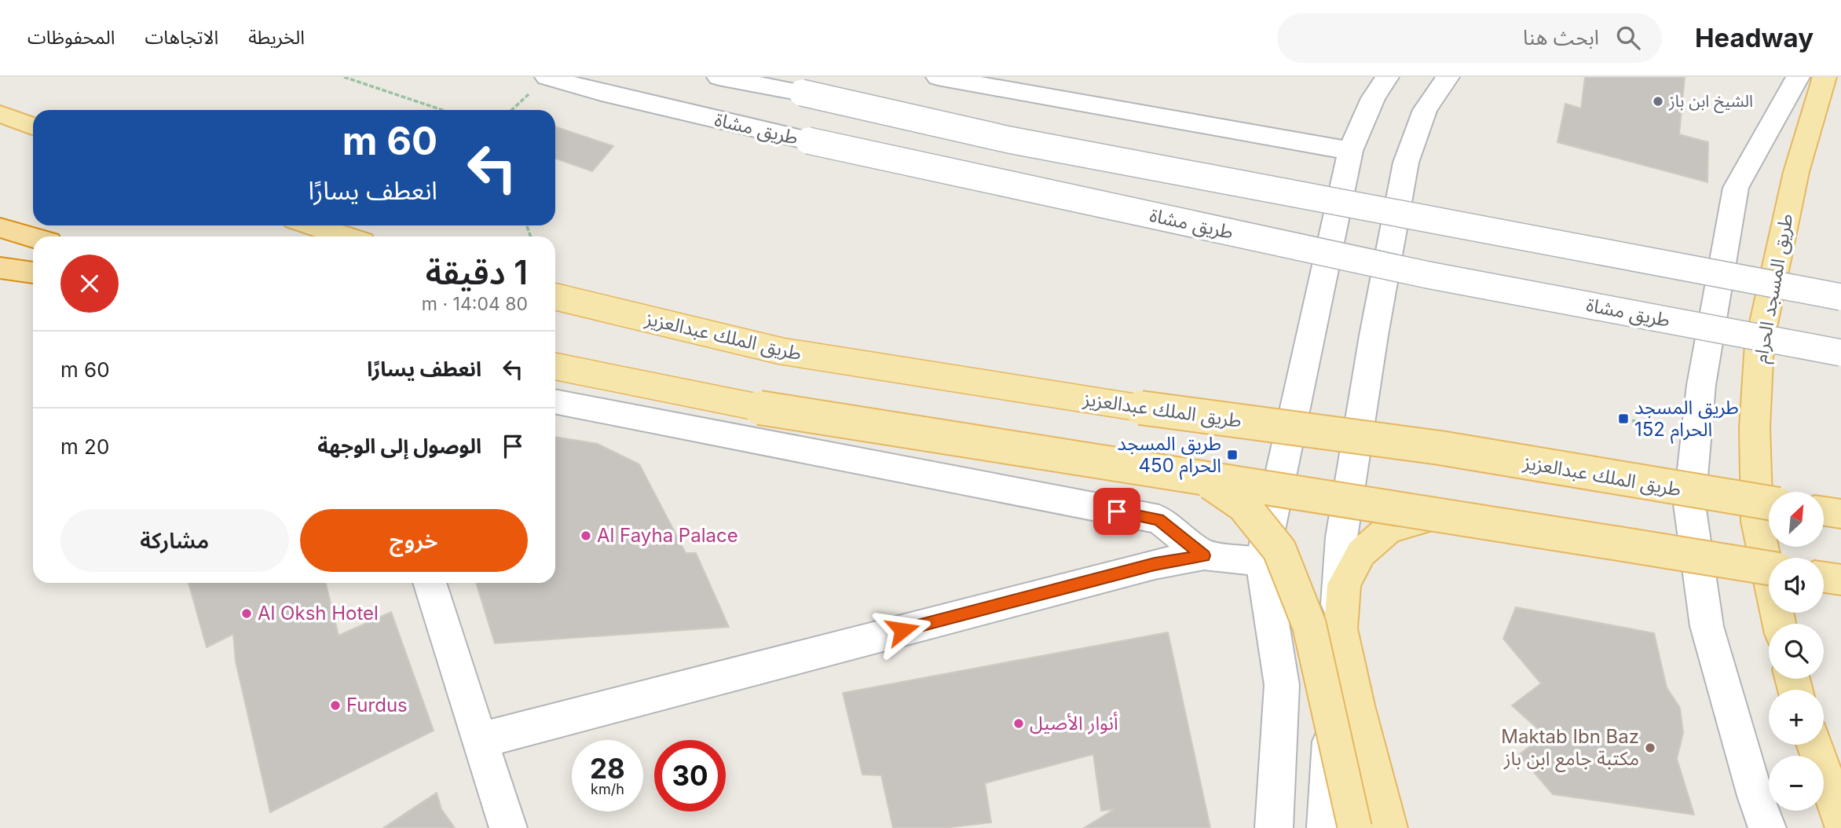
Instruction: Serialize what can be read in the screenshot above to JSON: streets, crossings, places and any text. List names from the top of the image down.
{
  "streets": {
    "main road": ["طريق المسجد الحرام", "طريق الملك عبدالعزيز"],
    "street": ["طريق مشاة"]
  },
  "places": {
    "other": [
      "الشيخ ابن باز",
      "Al Fayha Palace",
      "Al Oksh Hotel",
      "Furdus",
      "أنوار الأصيل",
      "Maktab Ibn Baz مكتبة جامع ابن باز"
    ],
    "transit": ["طريق المسجد الحرام 152", "طريق المسجد الحرام 450"]
  },
  "north": "top right",
  "page": {
    "header": "Headway",
    "search": "ابحث هنا",
    "nav": ["الخريطة", "الاتجاهات", "المحفوظات"],
    "turn": ["60 m", "انعطف يسارًا"],
    "heading": ["1 دقيقة", "80 m · 14:04"],
    "list": [
      {
        "name": "انعطف يسارًا",
        "value": "60 m"
      },
      {
        "name": "الوصول إلى الوجهة",
        "value": "20 m"
      }
    ],
    "map_buttons": ["+", "−"],
    "buttons": ["خروج", "مشاركة"],
    "speed": "28 km/h",
    "limit": "30"
  }
}
